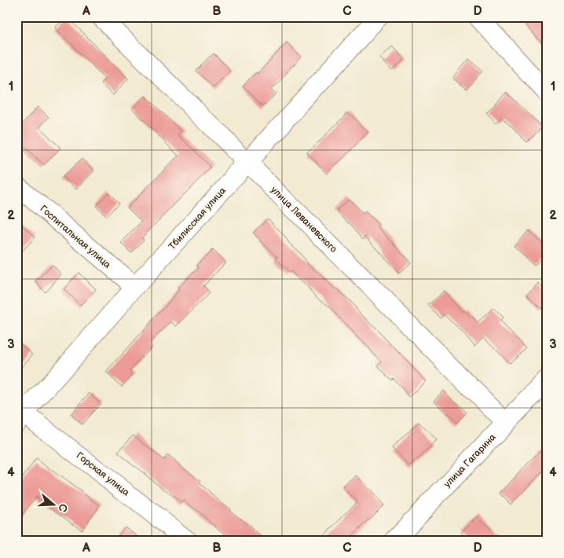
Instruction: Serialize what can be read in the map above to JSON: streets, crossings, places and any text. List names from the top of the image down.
{
  "streets": {
    "street": [
      "Тбилисская улица",
      "улица Леваневского",
      "Госпитальная улица",
      "улица Гагарина",
      "Горская улица"
    ]
  },
  "crossings": [
    ["Тбилисская улица", "улица Леваневского"],
    ["Тбилисская улица", "Госпитальная улица"],
    ["Тбилисская улица", "Горская улица"],
    ["улица Леваневского", "улица Гагарина"]
  ],
  "north": "right",
  "grid": {
    "columns": [
      "A",
      "B",
      "C",
      "D"
    ],
    "rows": [
      "1",
      "2",
      "3",
      "4"
    ]
  }
}
